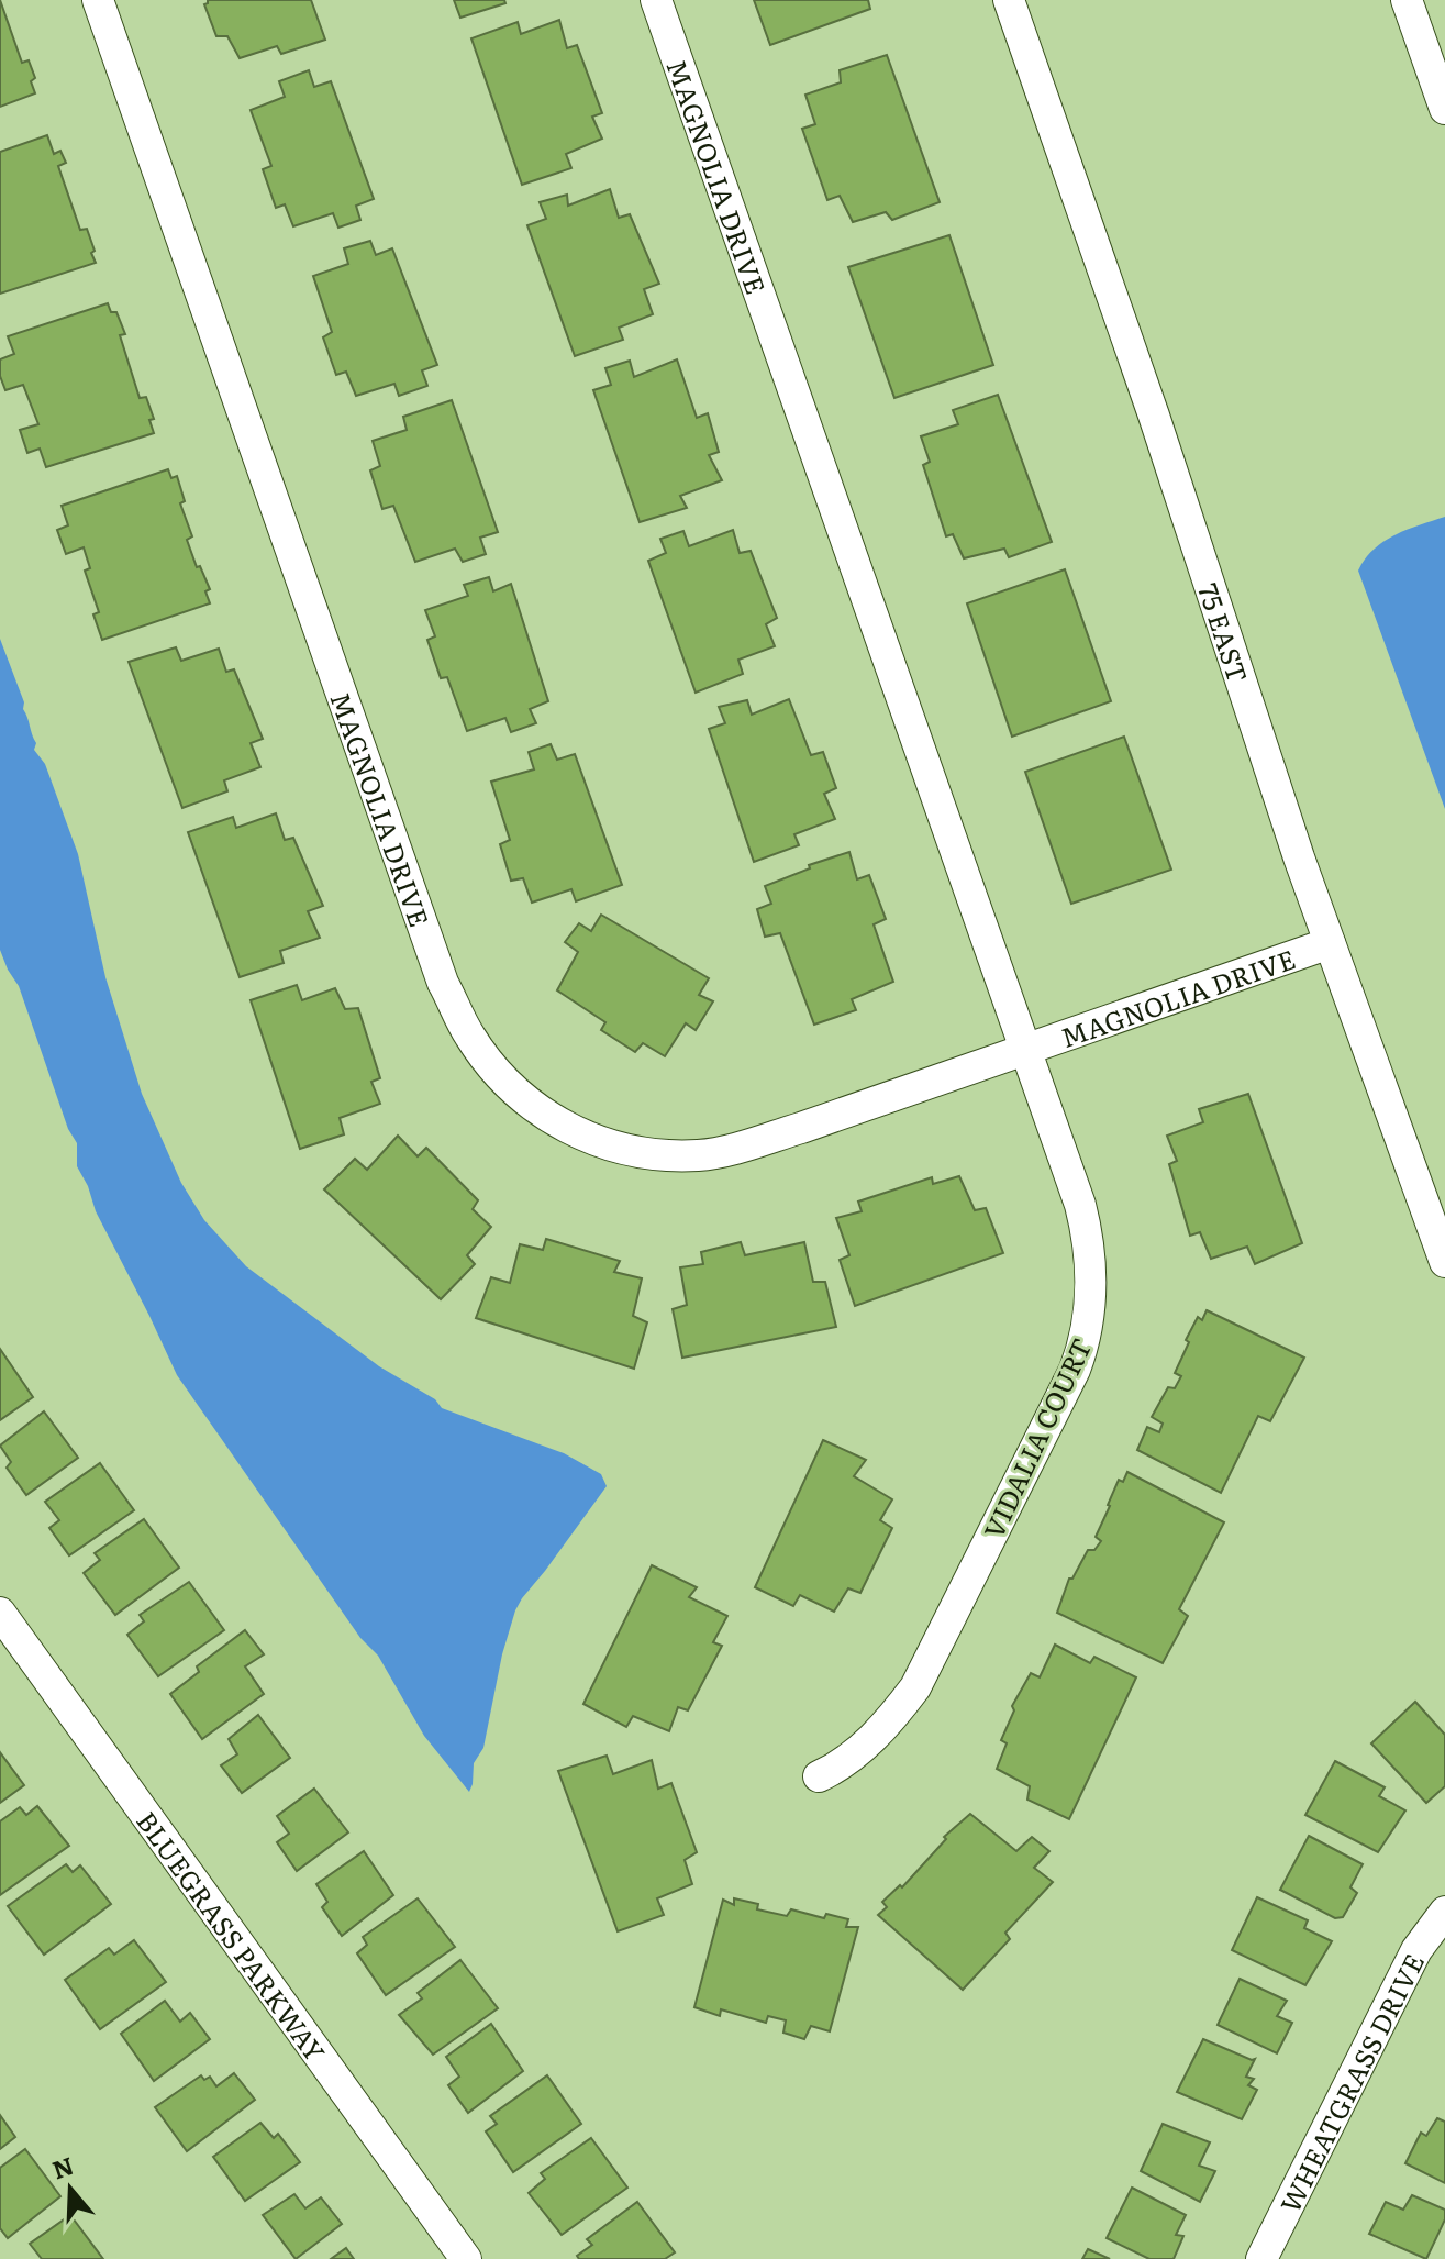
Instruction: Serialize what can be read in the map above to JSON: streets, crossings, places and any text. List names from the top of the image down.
{
  "streets": {
    "street": [
      "MAGNOLIA DRIVE",
      "75 EAST",
      "VIDALIA COURT",
      "BLUEGRASS PARKWAY",
      "WHEATGRASS DRIVE"
    ]
  },
  "crossings": [
    ["MAGNOLIA DRIVE", "75 EAST"],
    ["MAGNOLIA DRIVE", "VIDALIA COURT"]
  ],
  "north": "top"
}
